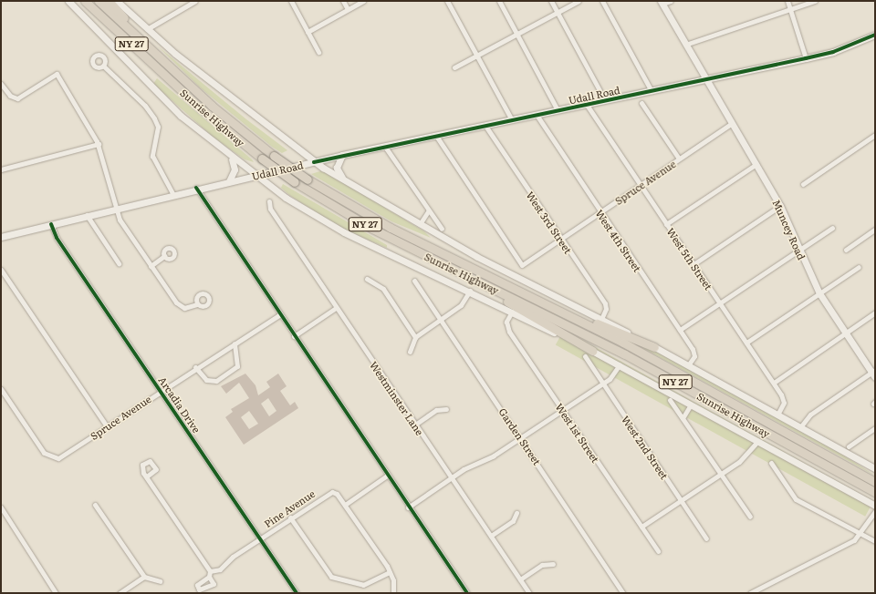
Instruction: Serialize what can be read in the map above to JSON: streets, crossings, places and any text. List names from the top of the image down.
{
  "streets": {
    "highway": ["NY 27", "Sunrise Highway"],
    "main road": ["Udall Road", "Muncey Road"],
    "street": [
      "Spruce Avenue",
      "West 3rd Street",
      "West 4th Street",
      "West 5th Street",
      "Westminster Lane",
      "Arcadia Drive",
      "West 1st Street",
      "Garden Street",
      "West 2nd Street",
      "Pine Avenue"
    ]
  },
  "crossings": [
    ["Udall Road", "Sunrise Highway"],
    ["Udall Road", "Spruce Avenue"],
    ["Udall Road", "West 3rd Street"],
    ["Udall Road", "Muncey Road"],
    ["Udall Road", "West 4th Street"],
    ["Udall Road", "West 5th Street"],
    ["Udall Road", "Arcadia Drive"],
    ["Sunrise Highway", "West 3rd Street"],
    ["Sunrise Highway", "West 4th Street"],
    ["Sunrise Highway", "West 5th Street"],
    ["Sunrise Highway", "West 1st Street"],
    ["Spruce Avenue", "West 3rd Street"],
    ["Spruce Avenue", "Muncey Road"],
    ["Spruce Avenue", "West 4th Street"],
    ["Spruce Avenue", "West 5th Street"],
    ["Spruce Avenue", "Arcadia Drive"],
    ["Arcadia Drive", "Pine Avenue"]
  ]
}
